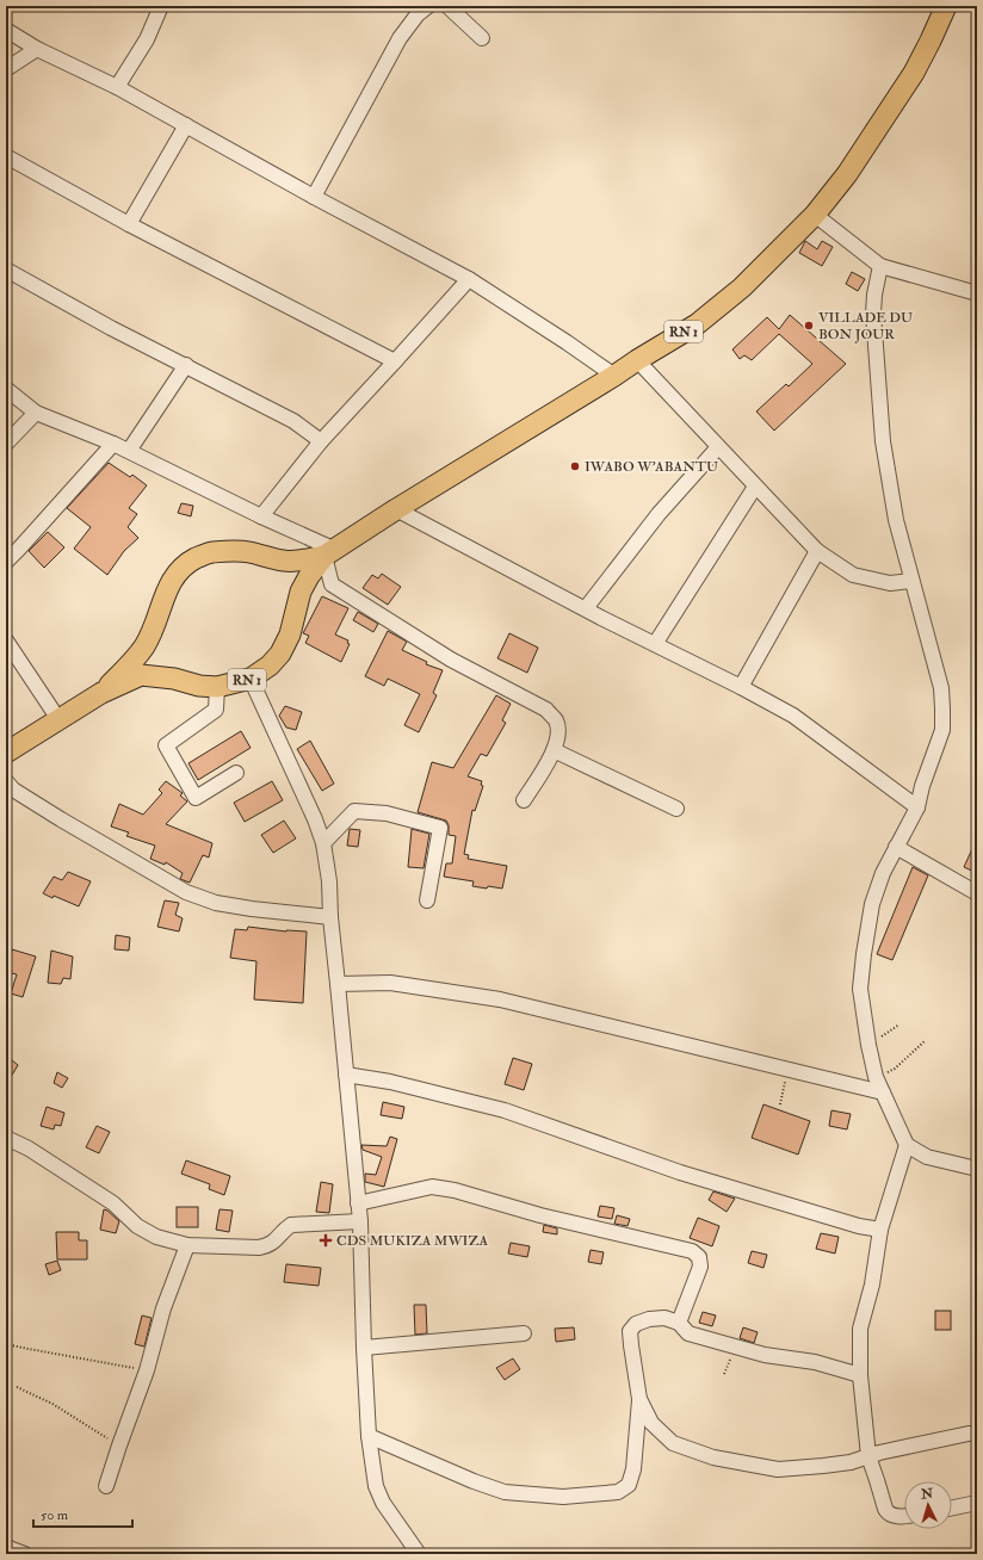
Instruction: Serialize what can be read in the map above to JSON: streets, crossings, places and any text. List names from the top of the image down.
{
  "streets": {
    "highway": ["RN 1"]
  },
  "places": {
    "other": ["VILLADE DU BON JOUR", "IWABO W'ABANTU"],
    "health": ["CDS MUKIZA MWIZA"]
  },
  "scale_bar": "50 m",
  "north": "top"
}
